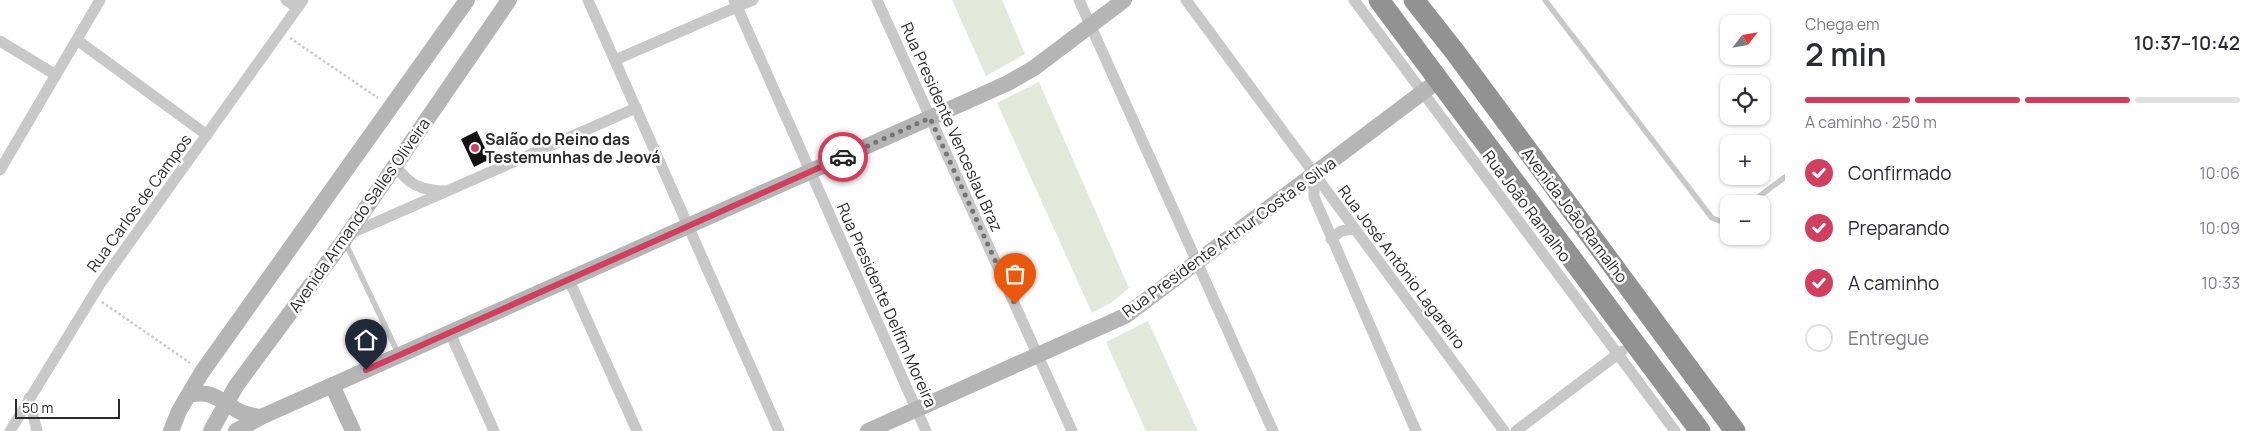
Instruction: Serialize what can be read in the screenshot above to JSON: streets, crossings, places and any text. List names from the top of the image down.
{
  "streets": {
    "highway": ["Avenida João Ramalho"],
    "street": [
      "Rua Presidente Venceslau Braz",
      "Rua Carlos de Campos",
      "Avenida Armando Salles Oliveira",
      "Rua Presidente Arthur Costa e Silva",
      "Rua José Antônio Lagareiro",
      "Rua Presidente Delfim Moreira"
    ]
  },
  "crossings": [
    ["Rua Presidente Venceslau Braz", "Rua Presidente Arthur Costa e Silva"],
    ["Avenida João Ramalho", "Rua Presidente Arthur Costa e Silva"],
    ["Rua Presidente Arthur Costa e Silva", "Rua José Antônio Lagareiro"],
    ["Rua Presidente Arthur Costa e Silva", "Rua Presidente Delfim Moreira"]
  ],
  "places": ["Salão do Reino das Testemunhas de Jeová"],
  "scale_bar": "50 m",
  "north": "top right",
  "page": {
    "heading": ["2 min", "Chega em", "10:37–10:42"],
    "map_buttons": ["+", "−"],
    "bar": "A caminho · 250 m",
    "list": [
      ["Confirmado", "10:06"],
      ["Preparando", "10:09"],
      ["A caminho", "10:33"],
      "Entregue"
    ],
    "scale": "50 m"
  }
}
